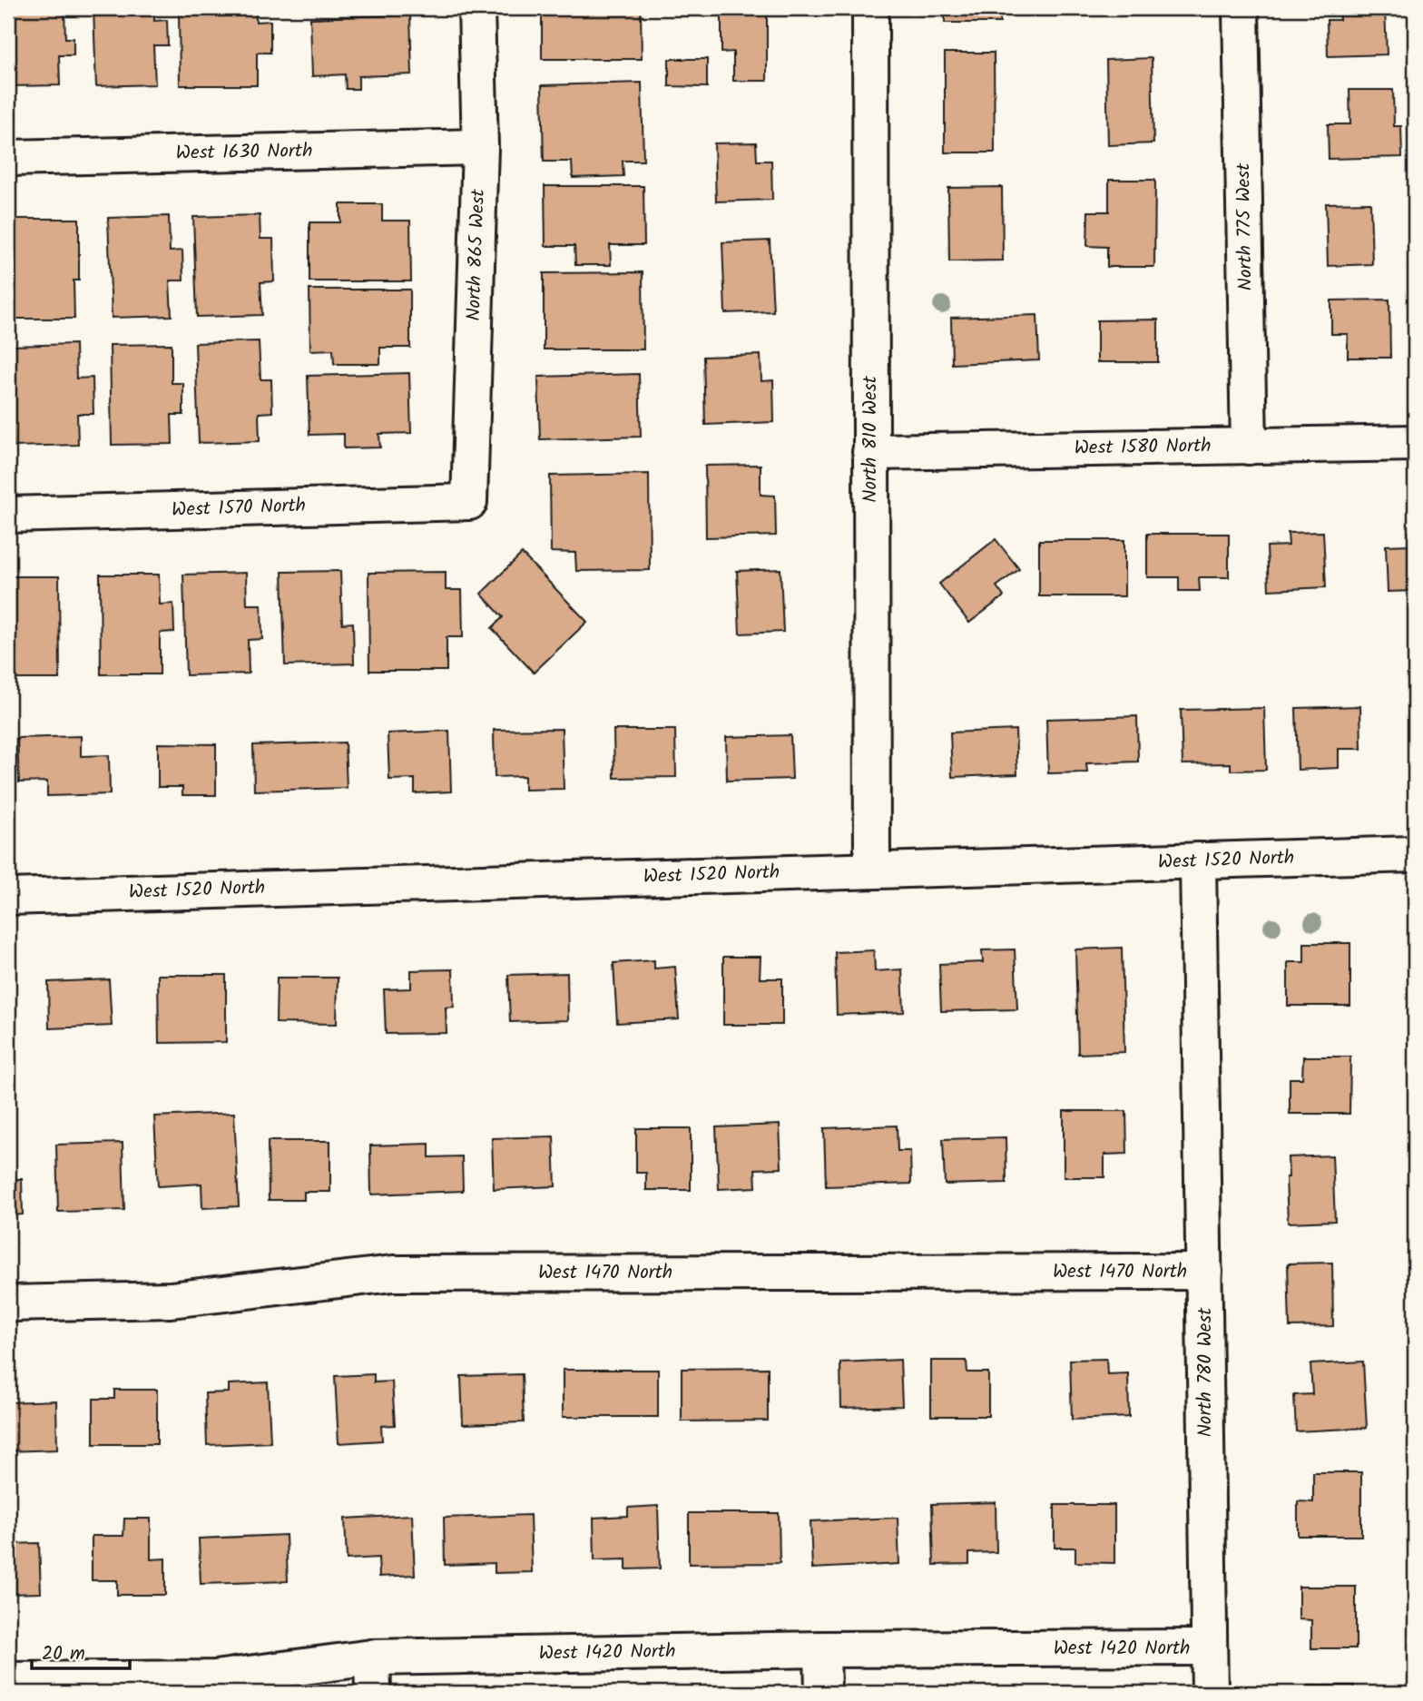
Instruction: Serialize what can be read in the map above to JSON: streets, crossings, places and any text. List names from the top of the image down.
{
  "streets": {
    "street": [
      "West 1630 North",
      "North 775 West",
      "North 865 West",
      "North 810 West",
      "West 1580 North",
      "West 1570 North",
      "West 1520 North",
      "West 1470 North",
      "North 780 West",
      "West 1420 North"
    ]
  },
  "crossings": [
    ["West 1630 North", "North 865 West"],
    ["North 775 West", "West 1580 North"],
    ["North 865 West", "West 1570 North"],
    ["North 810 West", "West 1580 North"],
    ["North 810 West", "West 1520 North"],
    ["West 1520 North", "North 780 West"],
    ["West 1470 North", "North 780 West"],
    ["North 780 West", "West 1420 North"]
  ],
  "scale_bar": "20 m"
}
